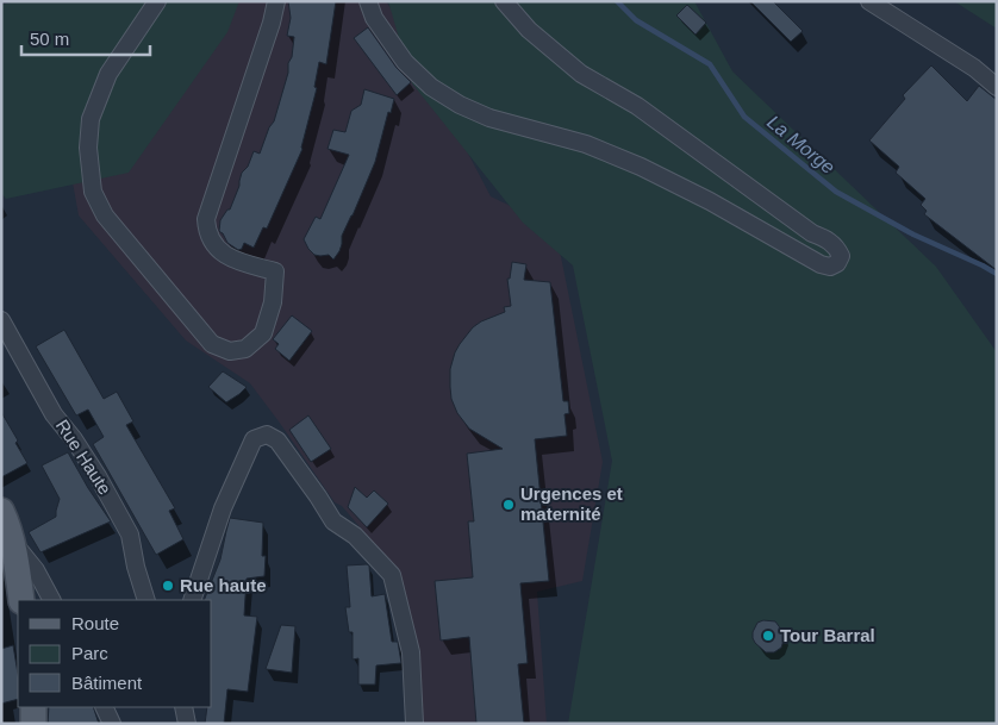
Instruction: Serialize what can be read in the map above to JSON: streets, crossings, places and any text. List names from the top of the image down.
{
  "streets": {
    "street": ["Rue Haute"]
  },
  "water": ["La Morge"],
  "places": ["Urgences et maternité", "Rue haute", "Tour Barral"],
  "legend": ["Route", "Parc", "Bâtiment"],
  "scale_bar": "50 m"
}
